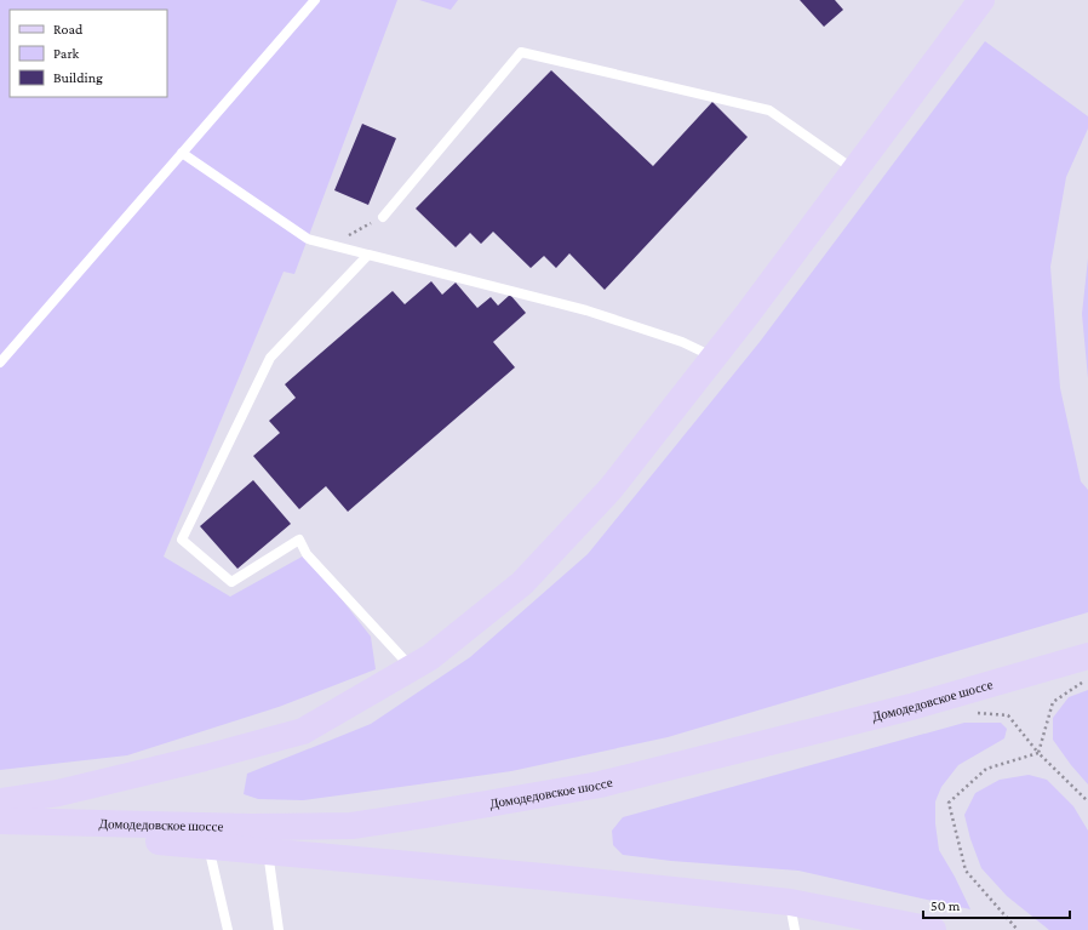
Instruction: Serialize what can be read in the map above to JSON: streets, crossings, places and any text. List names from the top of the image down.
{
  "streets": {
    "main road": ["Домодедовское шоссе"]
  },
  "legend": ["Road", "Park", "Building"],
  "scale_bar": "50 m"
}
